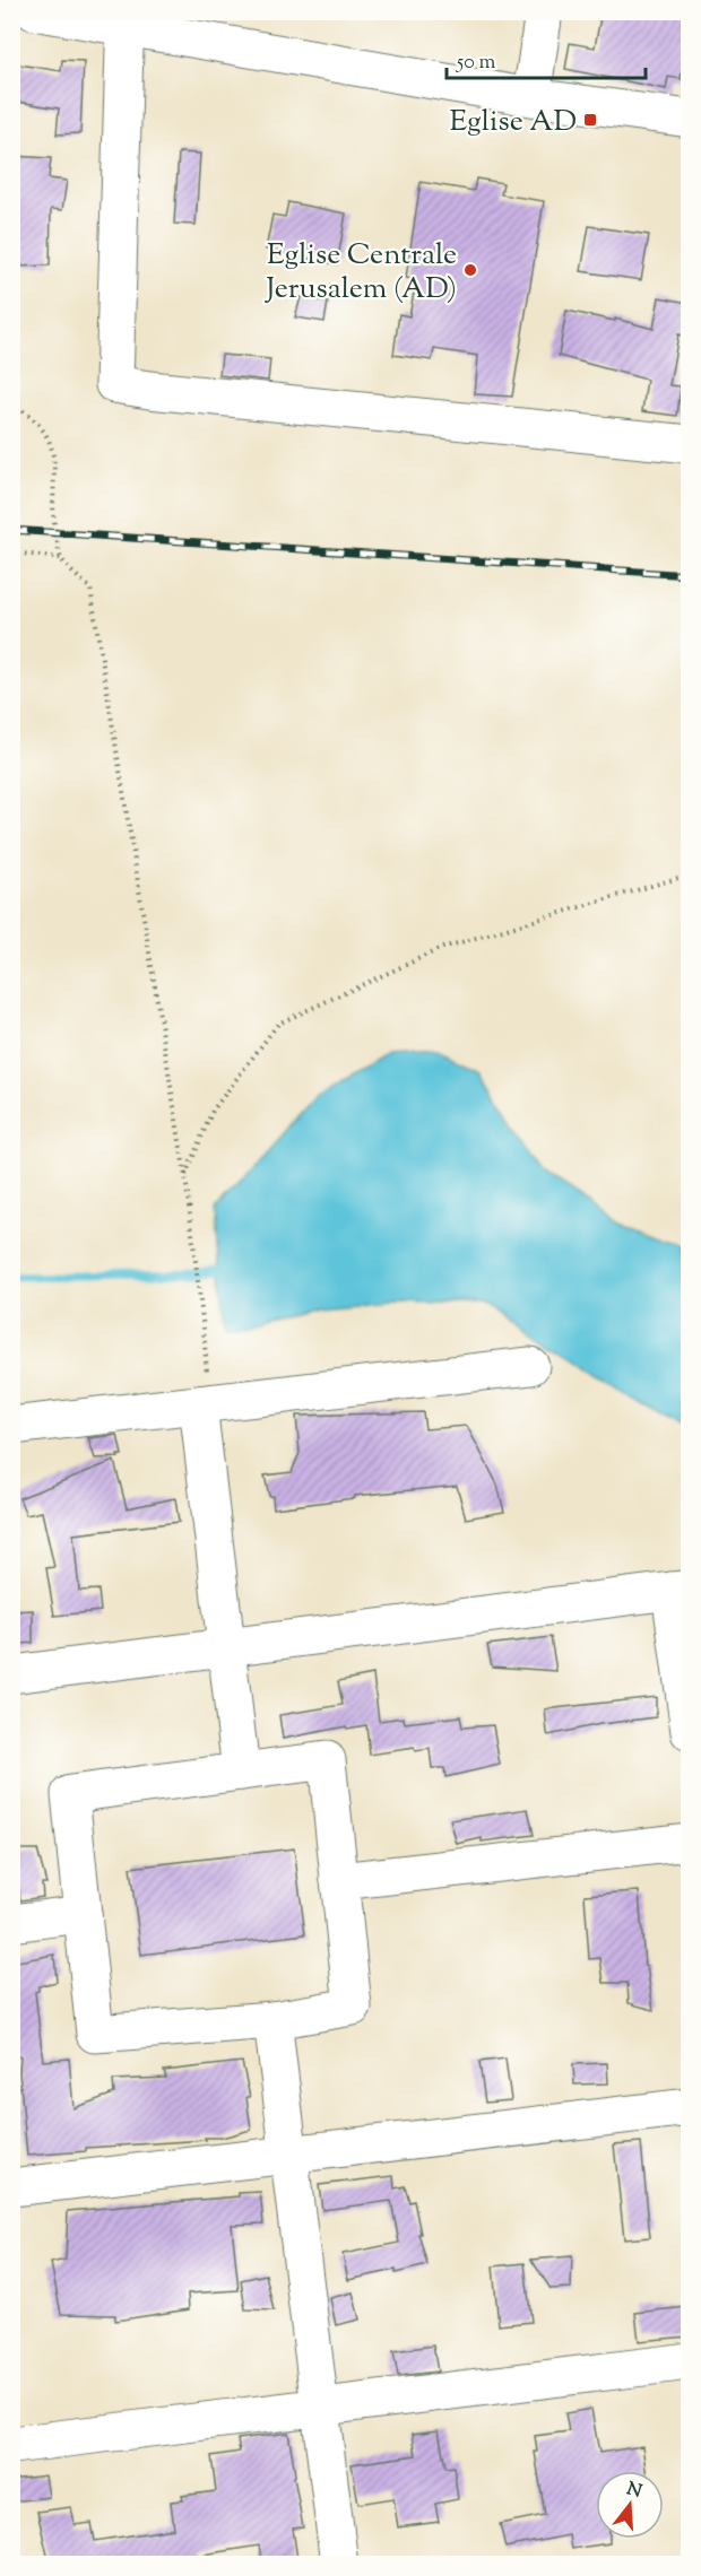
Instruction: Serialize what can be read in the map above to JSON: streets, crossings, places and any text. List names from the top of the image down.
{
  "places": {
    "transit": ["Eglise AD"],
    "other": ["Eglise Centrale Jerusalem (AD)"]
  },
  "scale_bar": "50 m",
  "north": "top"
}
